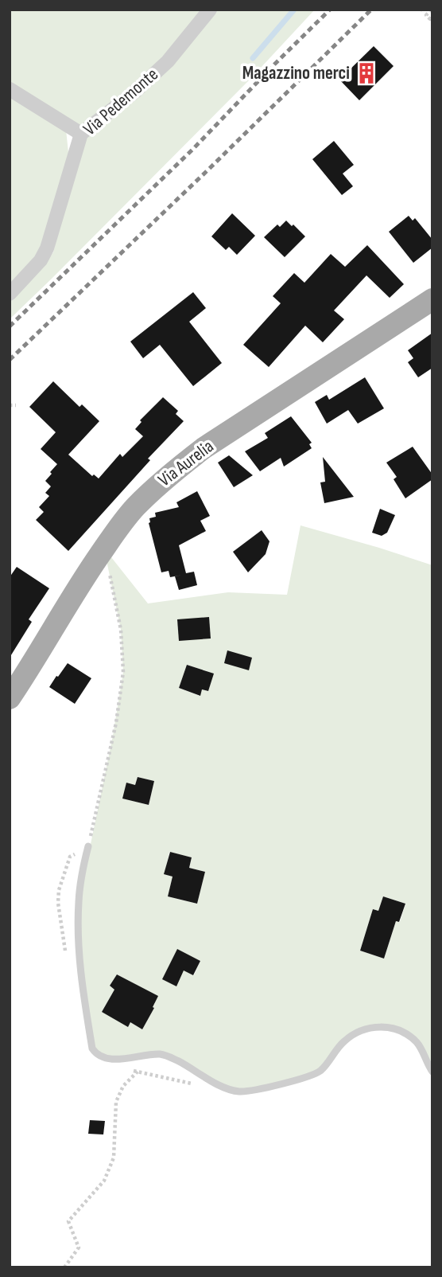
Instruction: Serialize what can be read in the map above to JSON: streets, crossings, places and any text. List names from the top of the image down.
{
  "streets": {
    "main road": ["Via Aurelia"],
    "street": ["Via Pedemonte"]
  },
  "places": {
    "building": ["Magazzino merci"]
  }
}
